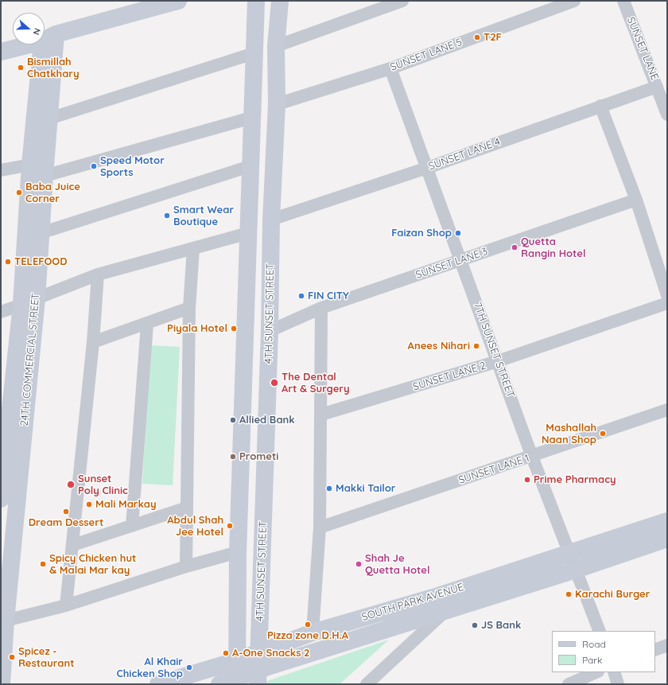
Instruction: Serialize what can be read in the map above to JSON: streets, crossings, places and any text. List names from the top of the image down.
{
  "streets": {
    "street": [
      "SUNSET LANE",
      "SUNSET LANE 5",
      "SUNSET LANE 4",
      "SUNSET LANE 3",
      "4TH SUNSET STREET",
      "7TH SUNSET STREET",
      "24TH COMMERCIAL STREET",
      "SUNSET LANE 2",
      "SUNSET LANE 1",
      "SOUTH PARK AVENUE"
    ]
  },
  "crossings": [
    ["SUNSET LANE", "SUNSET LANE 4"],
    ["SUNSET LANE 5", "4TH SUNSET STREET"],
    ["SUNSET LANE 5", "7TH SUNSET STREET"],
    ["SUNSET LANE 4", "4TH SUNSET STREET"],
    ["SUNSET LANE 4", "7TH SUNSET STREET"],
    ["SUNSET LANE 3", "4TH SUNSET STREET"],
    ["SUNSET LANE 3", "7TH SUNSET STREET"],
    ["4TH SUNSET STREET", "SOUTH PARK AVENUE"],
    ["7TH SUNSET STREET", "SUNSET LANE 2"],
    ["7TH SUNSET STREET", "SUNSET LANE 1"],
    ["7TH SUNSET STREET", "SOUTH PARK AVENUE"]
  ],
  "places": [
    "T2F",
    "Bismillah Chatkhary",
    "Speed Motor Sports",
    "Baba Juice Corner",
    "Smart Wear Boutique",
    "Faizan Shop",
    "Quetta Rangin Hotel",
    "TELEFOOD",
    "FIN CITY",
    "Piyala Hotel",
    "Anees Nihari",
    "The Dental Art & Surgery",
    "Allied Bank",
    "Mashallah Naan Shop",
    "Prometi",
    "Prime Pharmacy",
    "Sunset Poly Clinic",
    "Makki Tailor",
    "Mali Markay",
    "Dream Dessert",
    "Abdul Shah Jee Hotel",
    "Spicy Chicken hut & Malai Mar kay",
    "Shah Je Quetta Hotel",
    "Karachi Burger",
    "Pizza zone D.H.A",
    "JS Bank",
    "A-One Snacks 2",
    "Spicez - Restaurant",
    "Al Khair Chicken Shop"
  ],
  "legend": ["Road", "Park"],
  "north": "right"
}
